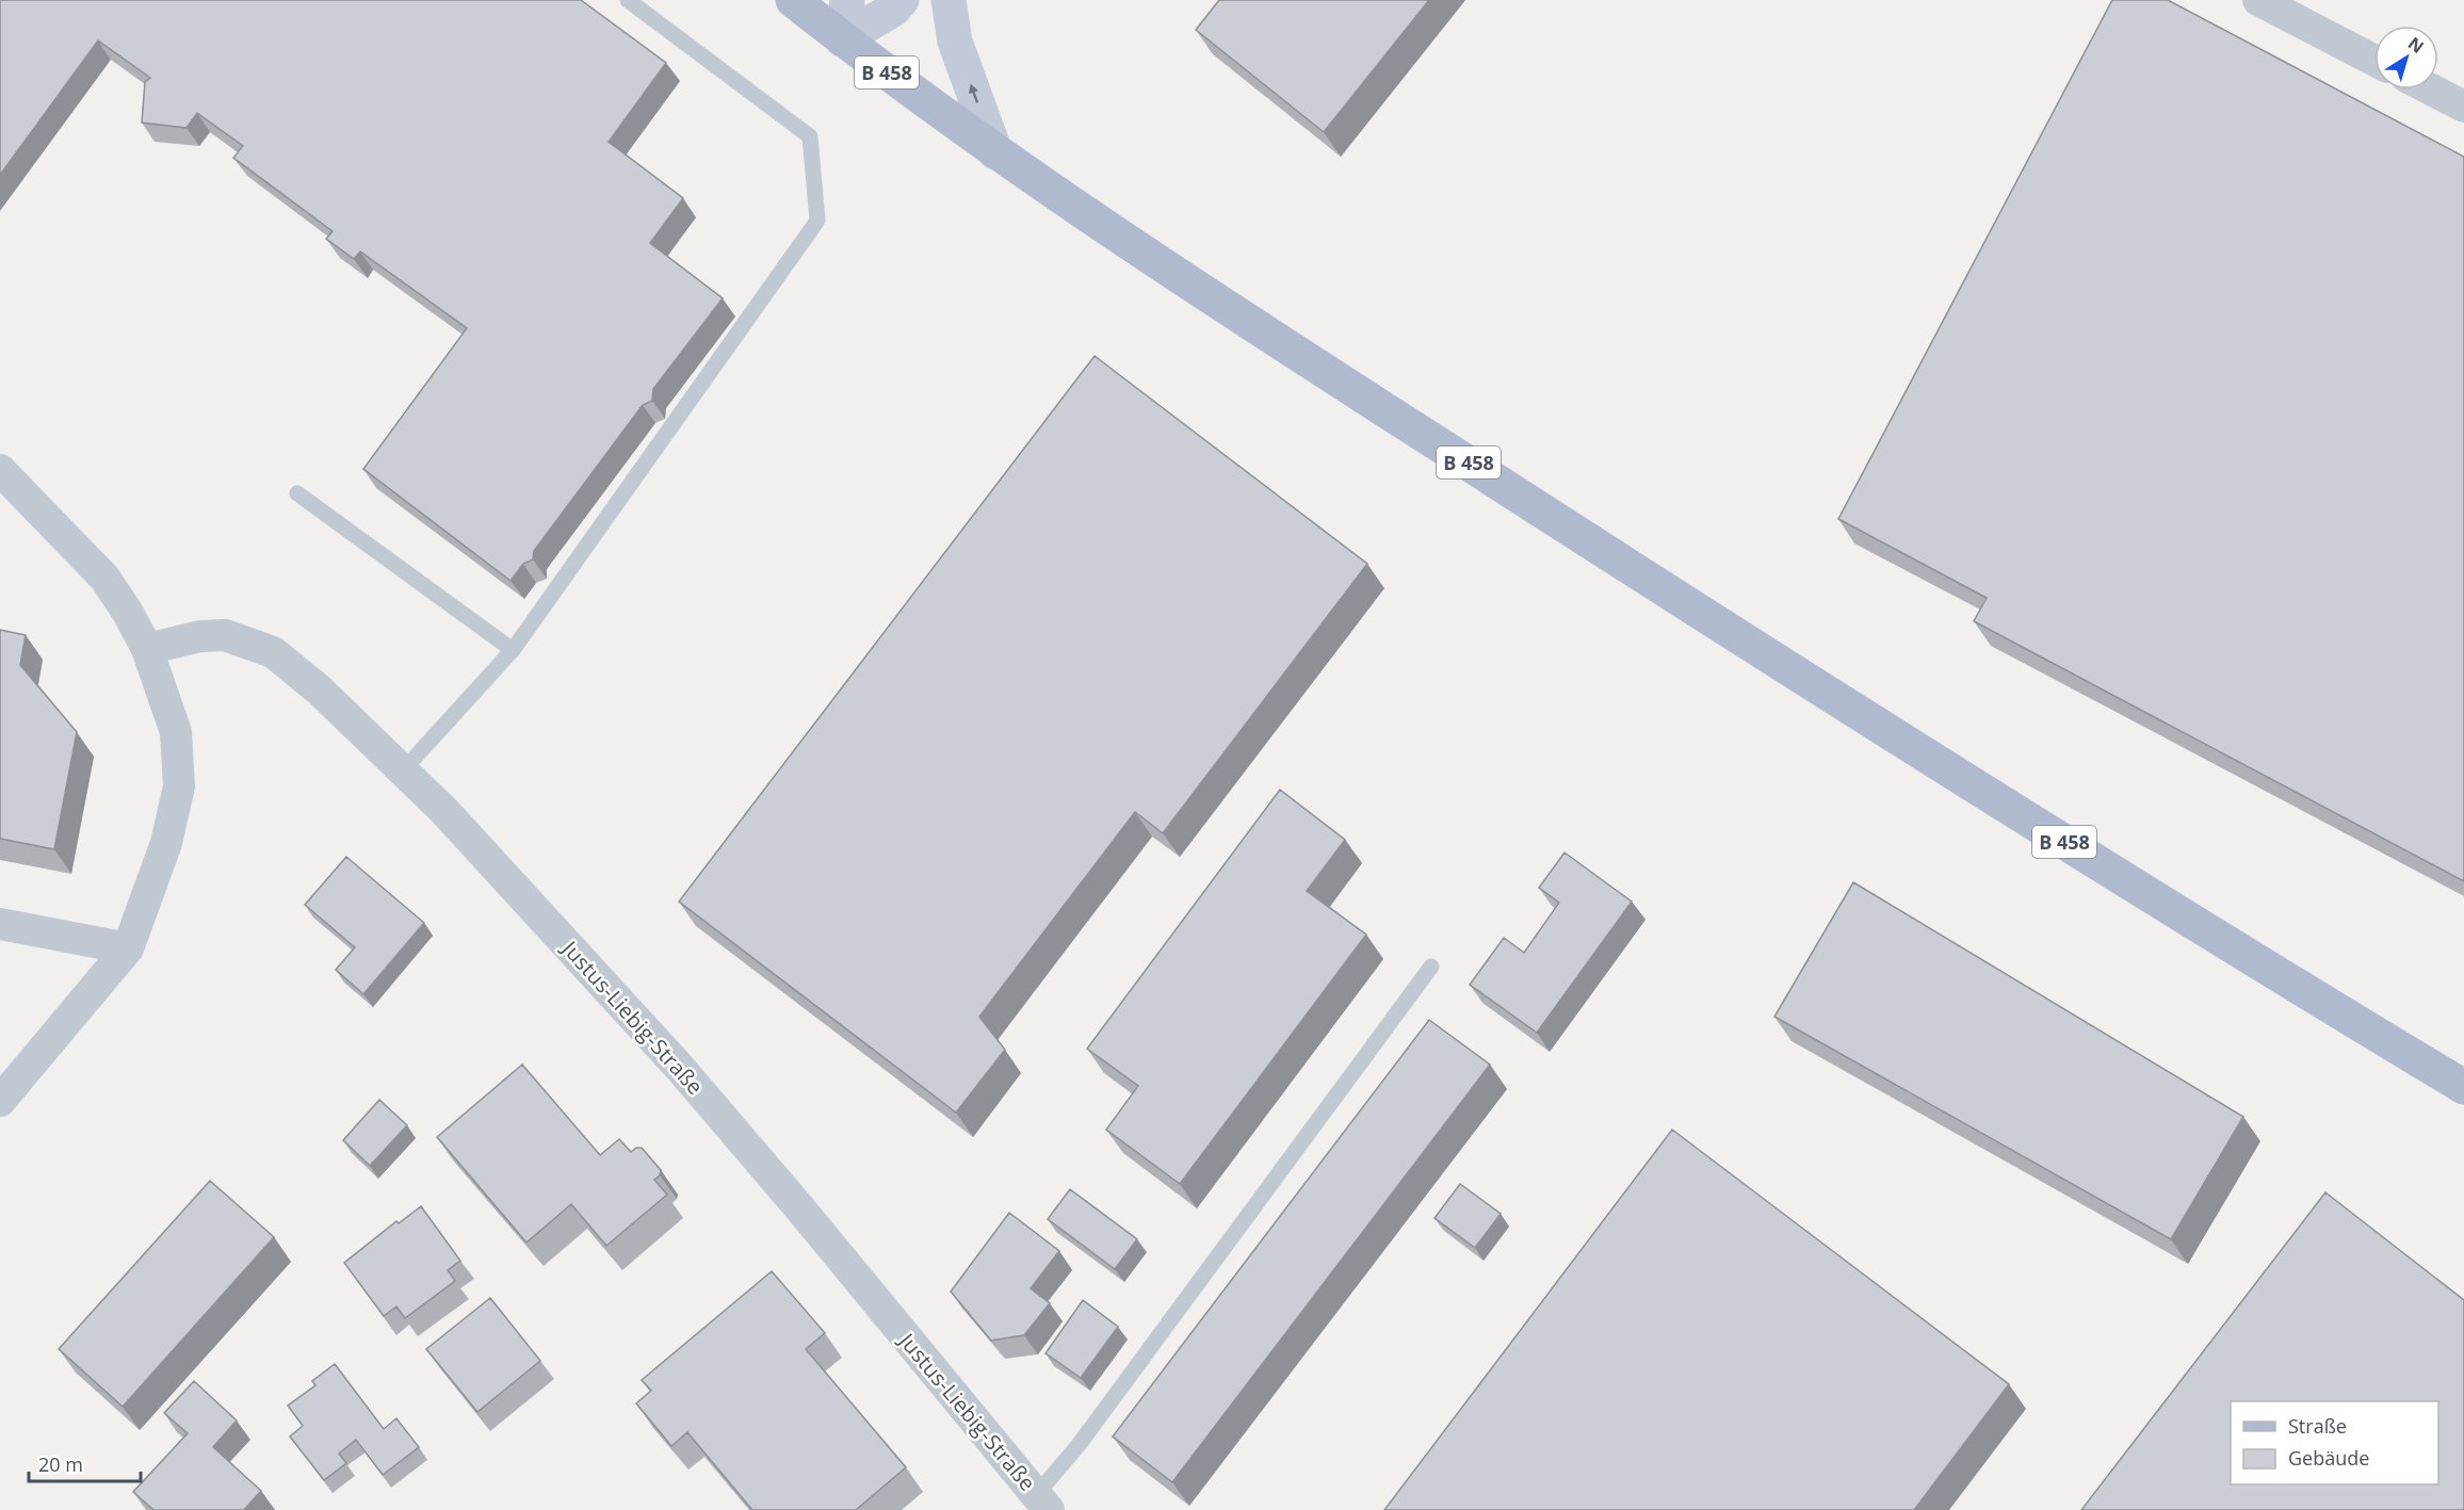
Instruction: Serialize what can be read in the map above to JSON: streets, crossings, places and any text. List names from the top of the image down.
{
  "streets": {
    "main road": ["B 458"],
    "street": ["Justus-Liebig-Straße"]
  },
  "legend": ["Straße", "Gebäude"],
  "scale_bar": "20 m",
  "north": "top right"
}
